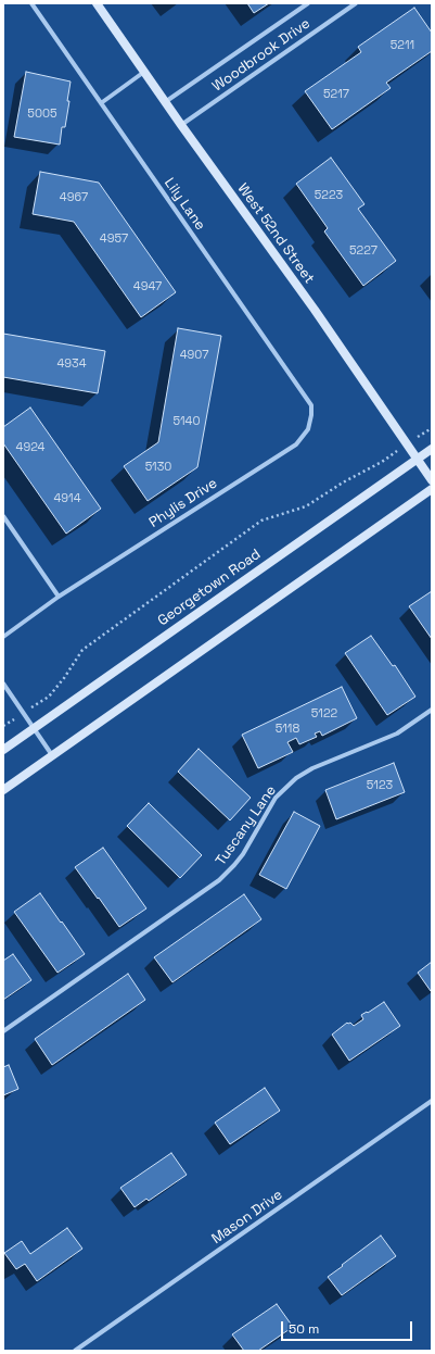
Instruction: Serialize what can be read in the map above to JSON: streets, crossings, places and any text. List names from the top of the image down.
{
  "streets": {
    "main road": ["West 52nd Street", "Georgetown Road"],
    "street": [
      "Woodbrook Drive",
      "Lily Lane",
      "Phylis Drive",
      "Tuscany Lane",
      "Mason Drive"
    ]
  },
  "crossings": [
    ["Woodbrook Drive", "West 52nd Street"],
    ["Lily Lane", "Phylis Drive"],
    ["West 52nd Street", "Georgetown Road"]
  ],
  "house_numbers": [
    "5211",
    "5217",
    "5005",
    "5223",
    "4967",
    "4957",
    "5227",
    "4947",
    "4907",
    "4934",
    "5140",
    "4924",
    "5130",
    "4914",
    "5122",
    "5118",
    "5123"
  ],
  "scale_bar": "50 m"
}
